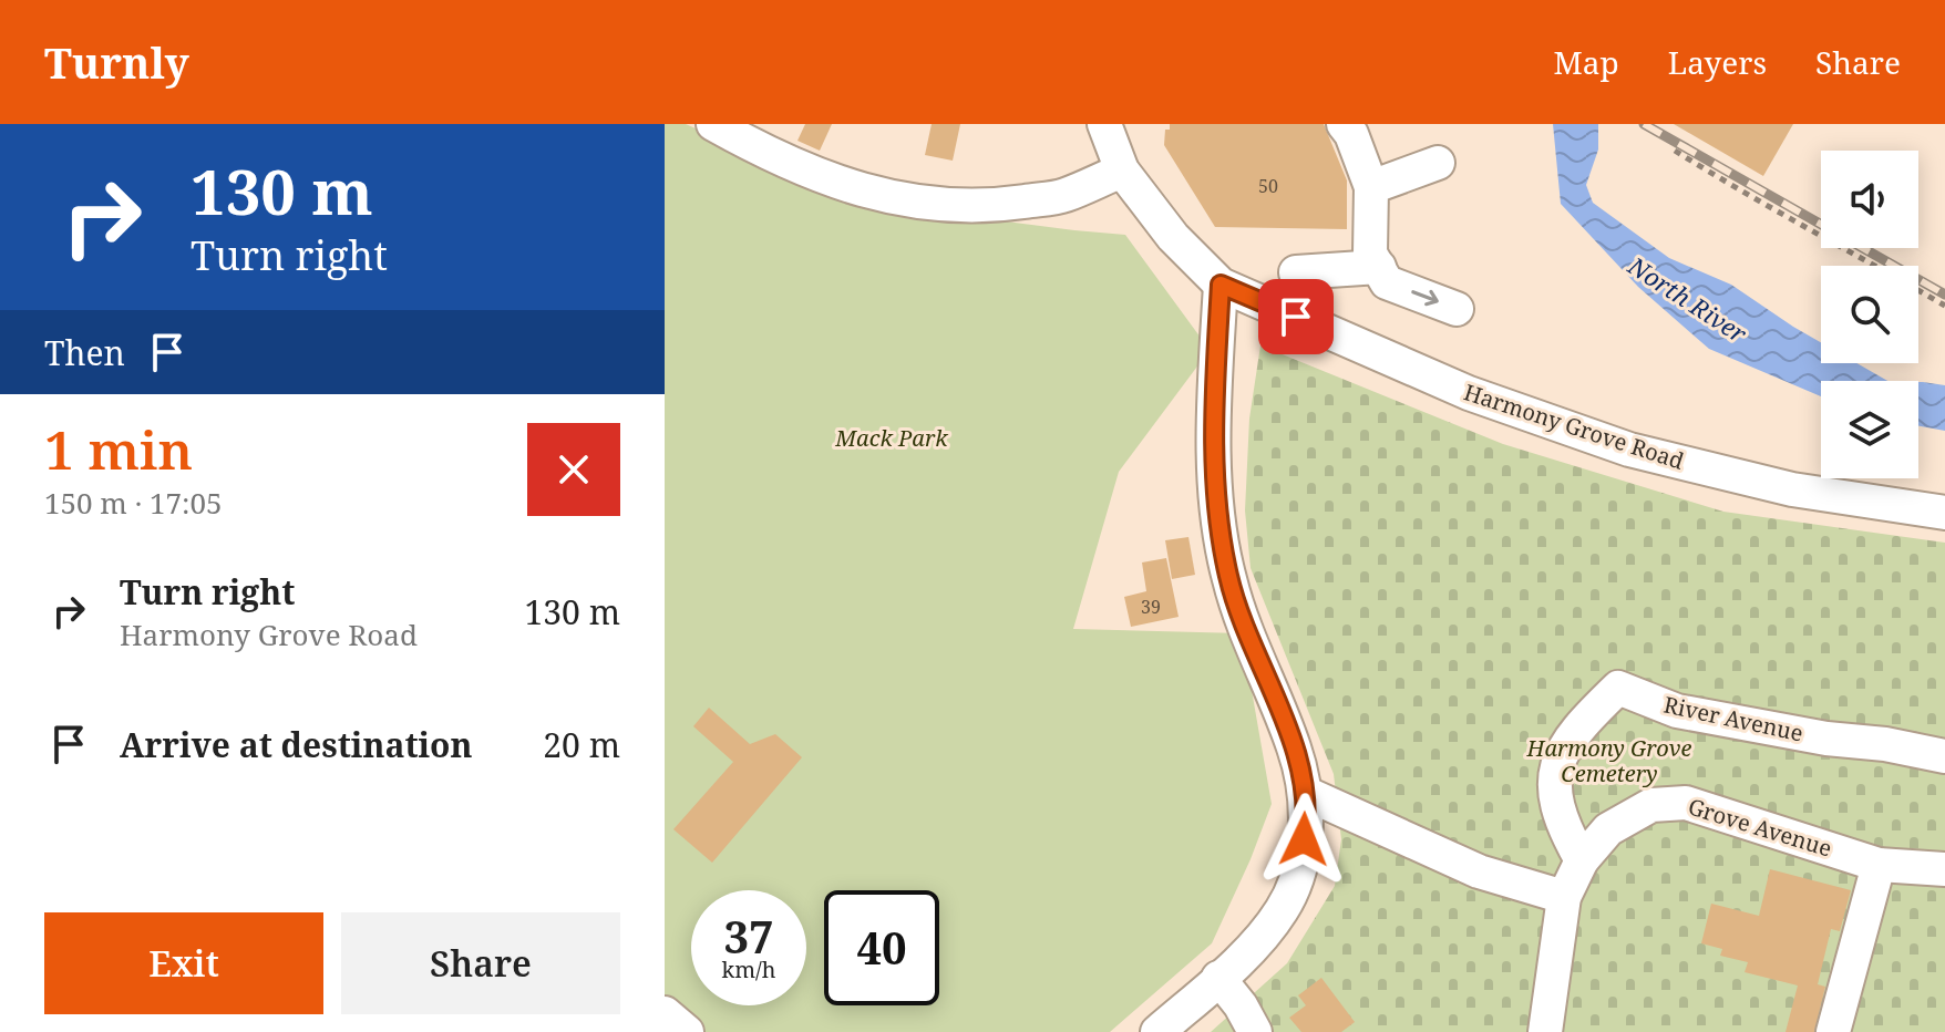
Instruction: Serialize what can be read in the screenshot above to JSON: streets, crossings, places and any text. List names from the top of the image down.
{
  "streets": {
    "street": ["Harmony Grove Road", "River Avenue", "Grove Avenue"]
  },
  "crossings": [
    ["River Avenue", "Grove Avenue"]
  ],
  "water": ["North River"],
  "parks": ["Mack Park", "Harmony Grove Cemetery"],
  "house_numbers": ["50", "39"],
  "page": {
    "header": "Turnly",
    "nav": ["Map", "Layers", "Share"],
    "turn": ["130 m", "Turn right"],
    "then": "Then",
    "heading": ["1 min", "150 m · 17:05"],
    "list": [
      {
        "name": "Turn right",
        "note": "Harmony Grove Road",
        "value": "130 m"
      },
      {
        "name": "Arrive at destination",
        "value": "20 m"
      }
    ],
    "speed": "37 km/h",
    "limit": "40",
    "buttons": ["Exit", "Share"]
  }
}
